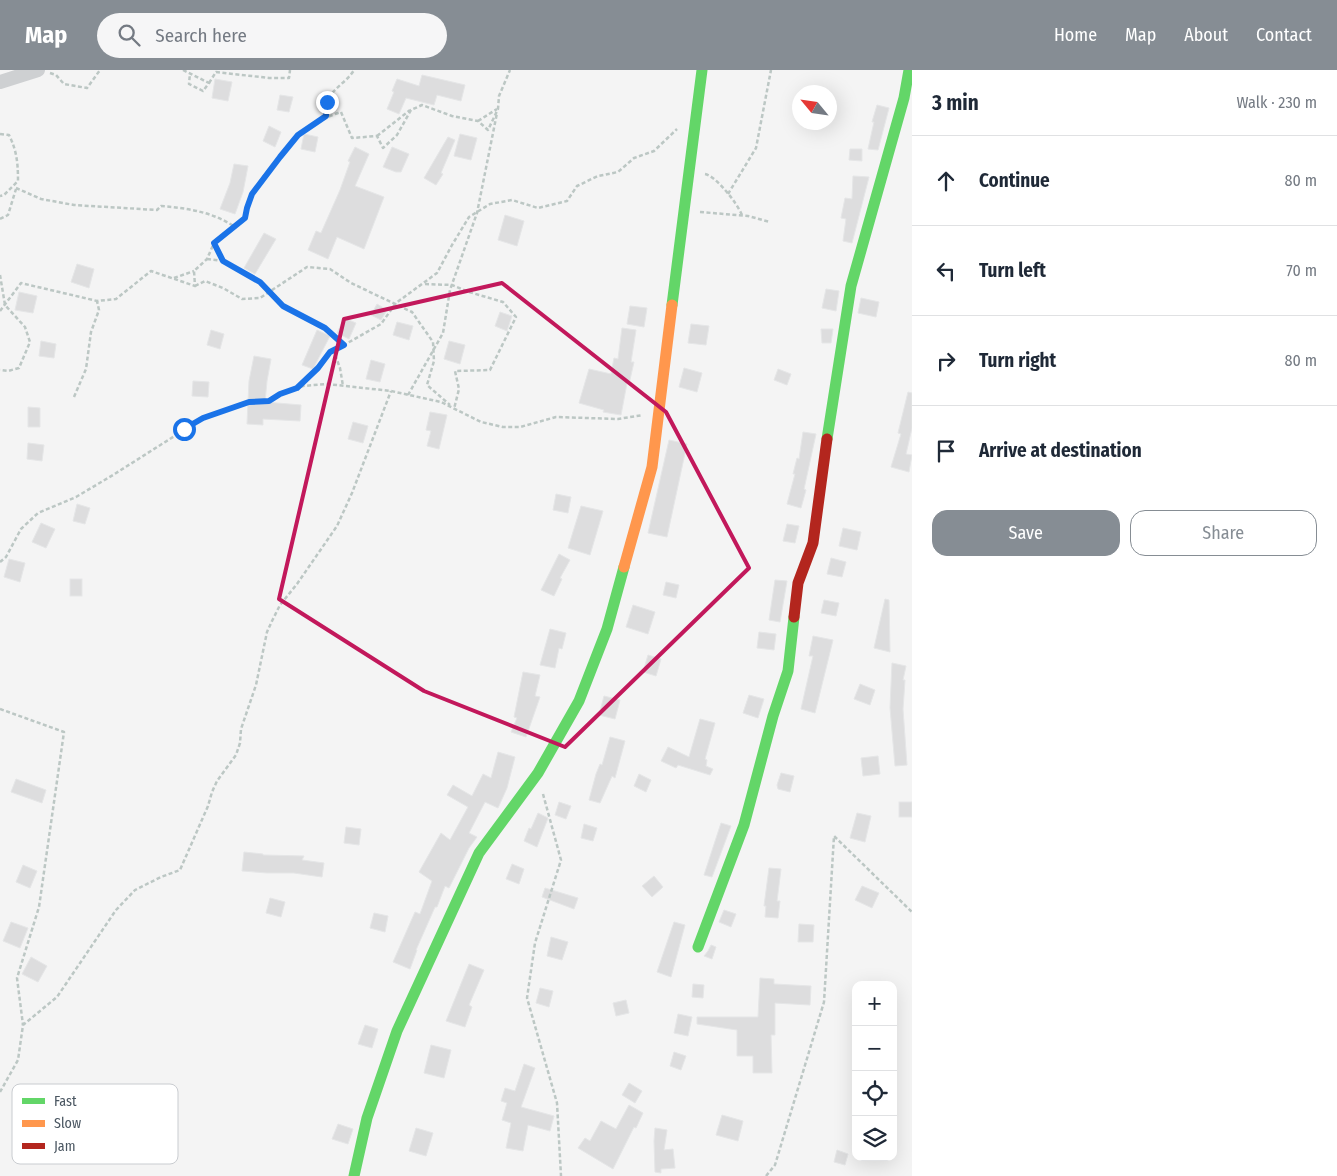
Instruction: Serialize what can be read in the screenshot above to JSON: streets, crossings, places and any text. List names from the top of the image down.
{
  "legend": ["Fast", "Slow", "Jam"],
  "north": "top left",
  "page": {
    "header": "Map",
    "search": "Search here",
    "nav": [
      "Home",
      "Map",
      "About",
      "Contact"
    ],
    "heading": ["3 min", "Walk · 230 m"],
    "list": [
      ["Continue", "80 m"],
      ["Turn left", "70 m"],
      ["Turn right", "80 m"],
      "Arrive at destination"
    ],
    "buttons": ["Save", "Share"],
    "map_buttons": ["+", "−"]
  }
}
